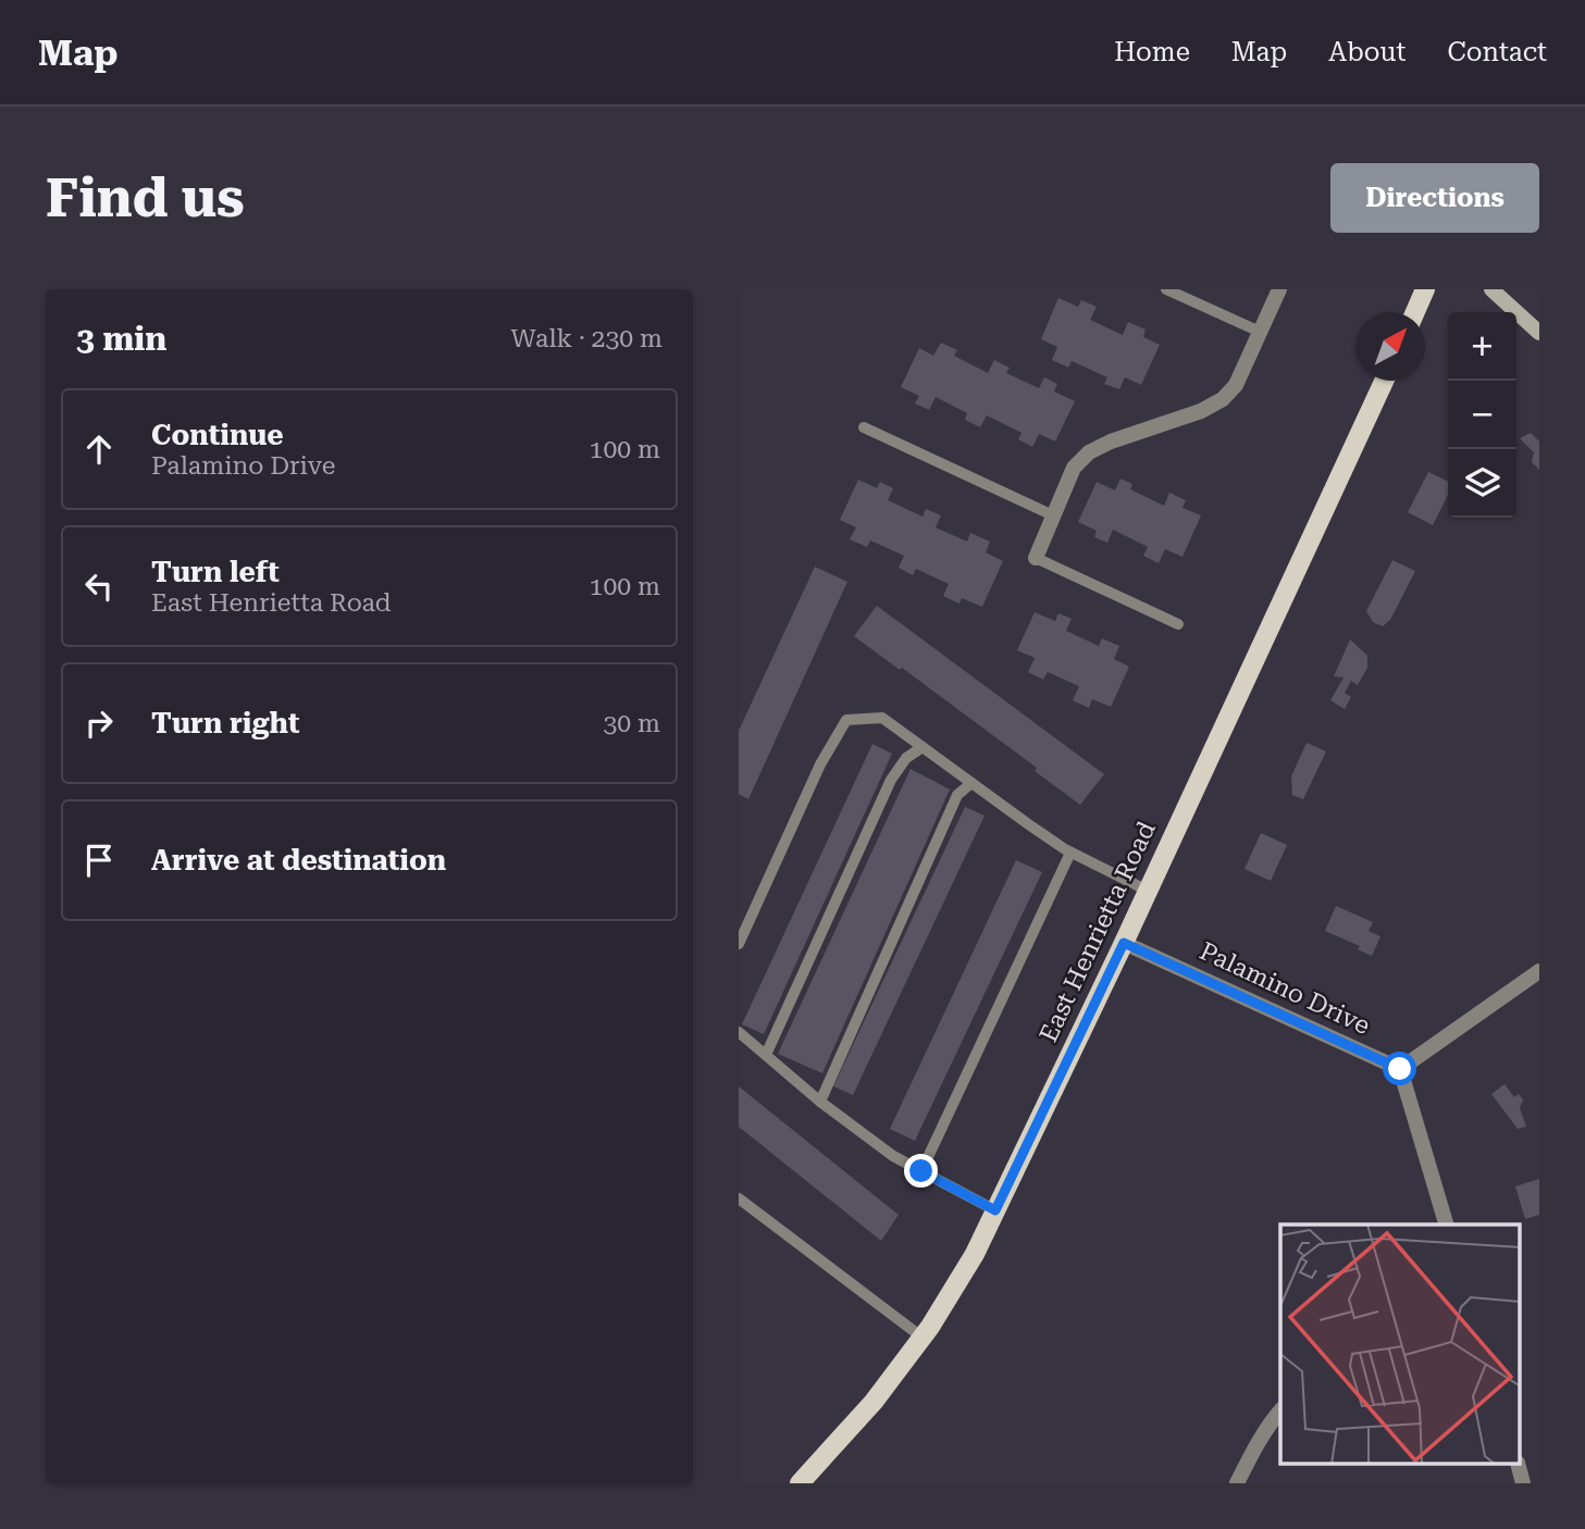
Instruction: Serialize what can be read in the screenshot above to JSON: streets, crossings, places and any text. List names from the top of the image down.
{
  "streets": {
    "main road": ["East Henrietta Road"],
    "street": ["Palamino Drive"]
  },
  "crossings": [
    ["East Henrietta Road", "Palamino Drive"]
  ],
  "north": "top right",
  "page": {
    "header": "Map",
    "nav": [
      "Home",
      "Map",
      "About",
      "Contact"
    ],
    "buttons": "Directions",
    "title": "Find us",
    "heading": ["3 min", "Walk · 230 m"],
    "map_buttons": ["+", "−"],
    "list": [
      ["Continue", "Palamino Drive", "100 m"],
      ["Turn left", "East Henrietta Road", "100 m"],
      ["Turn right", "30 m"],
      "Arrive at destination"
    ]
  }
}
